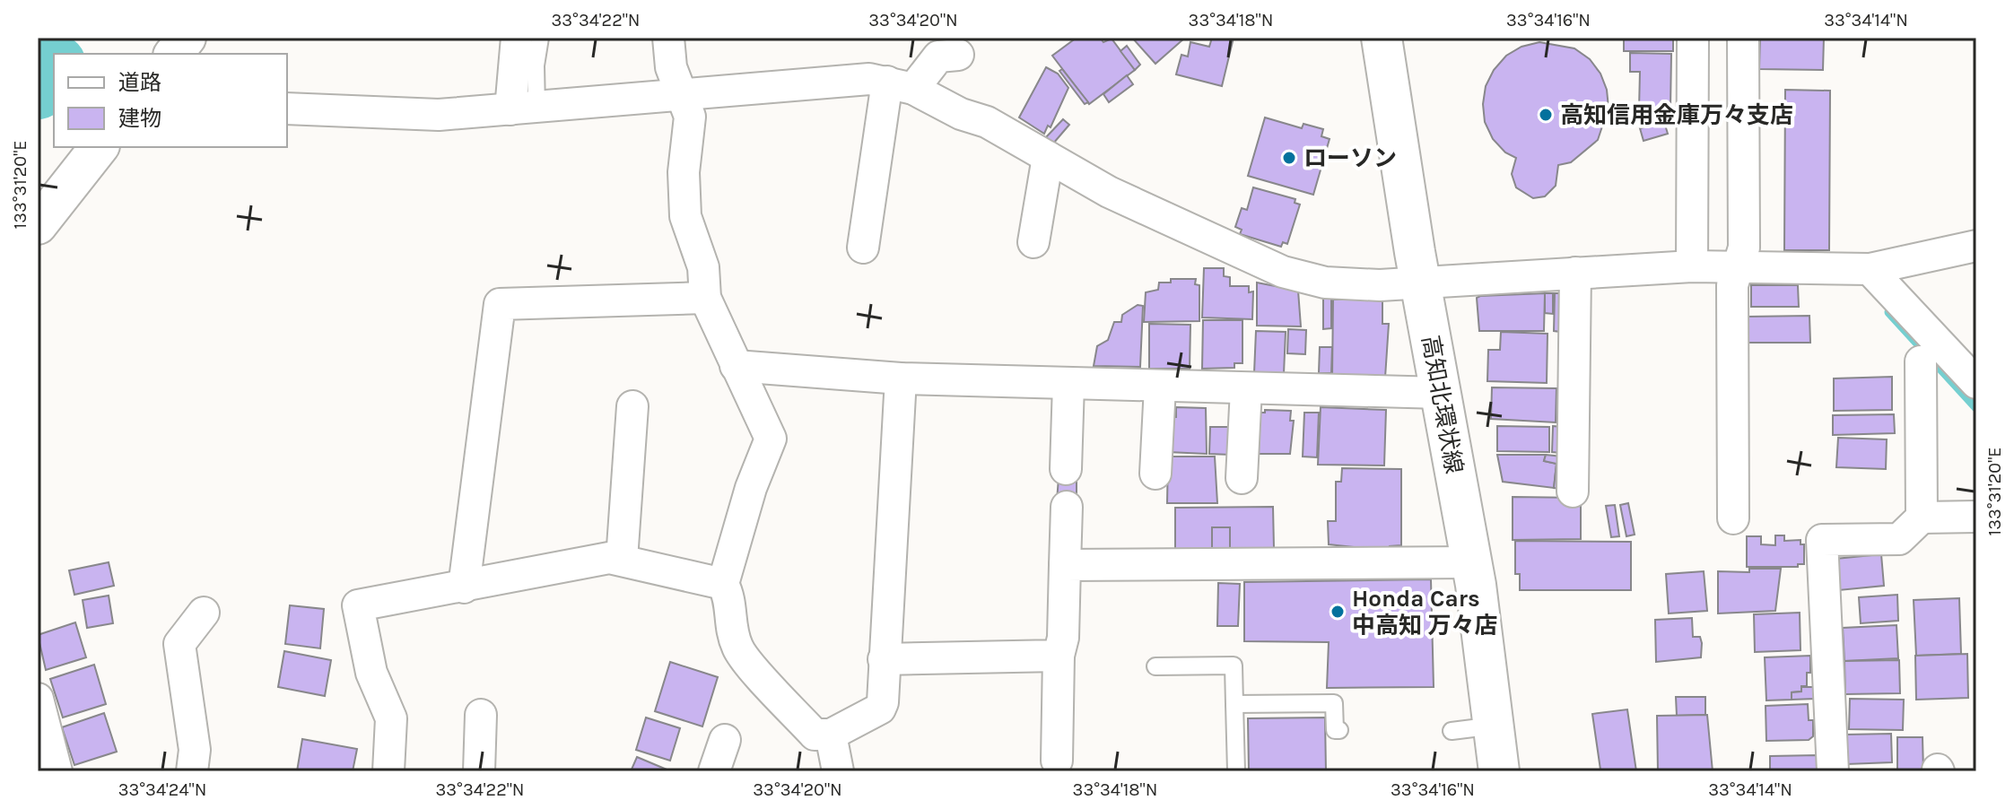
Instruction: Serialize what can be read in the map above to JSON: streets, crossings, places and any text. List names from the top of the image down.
{
  "streets": {
    "main road": ["高知北環状線"]
  },
  "places": ["高知信用金庫万々支店", "ローソン", "Honda Cars 中高知 万々店"],
  "legend": ["道路", "建物"],
  "coordinates": [
    "33°34'22\"N",
    "33°34'20\"N",
    "33°34'18\"N",
    "33°34'16\"N",
    "33°34'14\"N",
    "133°31'20\"E",
    "33°34'24\"N"
  ]
}
